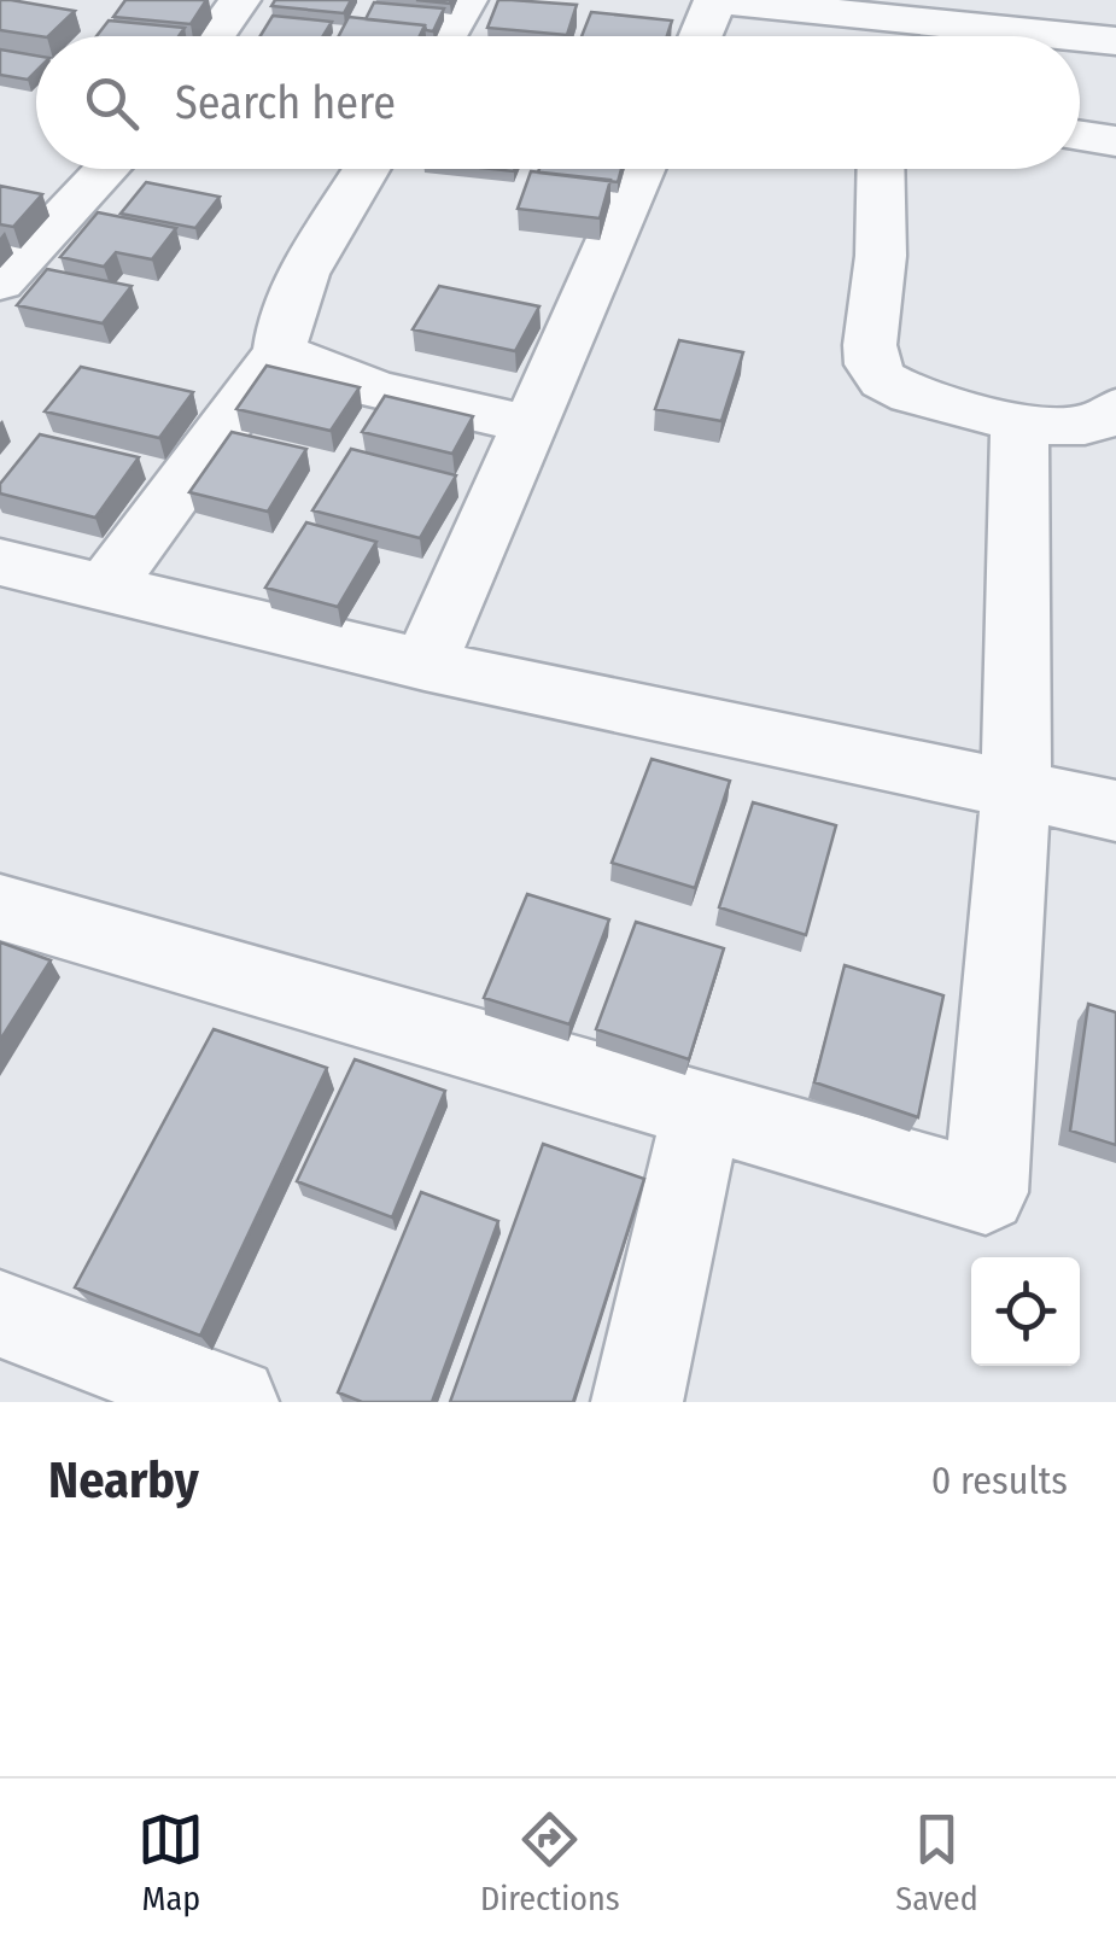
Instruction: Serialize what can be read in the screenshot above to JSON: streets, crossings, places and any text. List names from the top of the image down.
{
  "page": {
    "search": "Search here",
    "heading": ["Nearby", "0 results"],
    "nav": ["Map", "Directions", "Saved"]
  }
}
